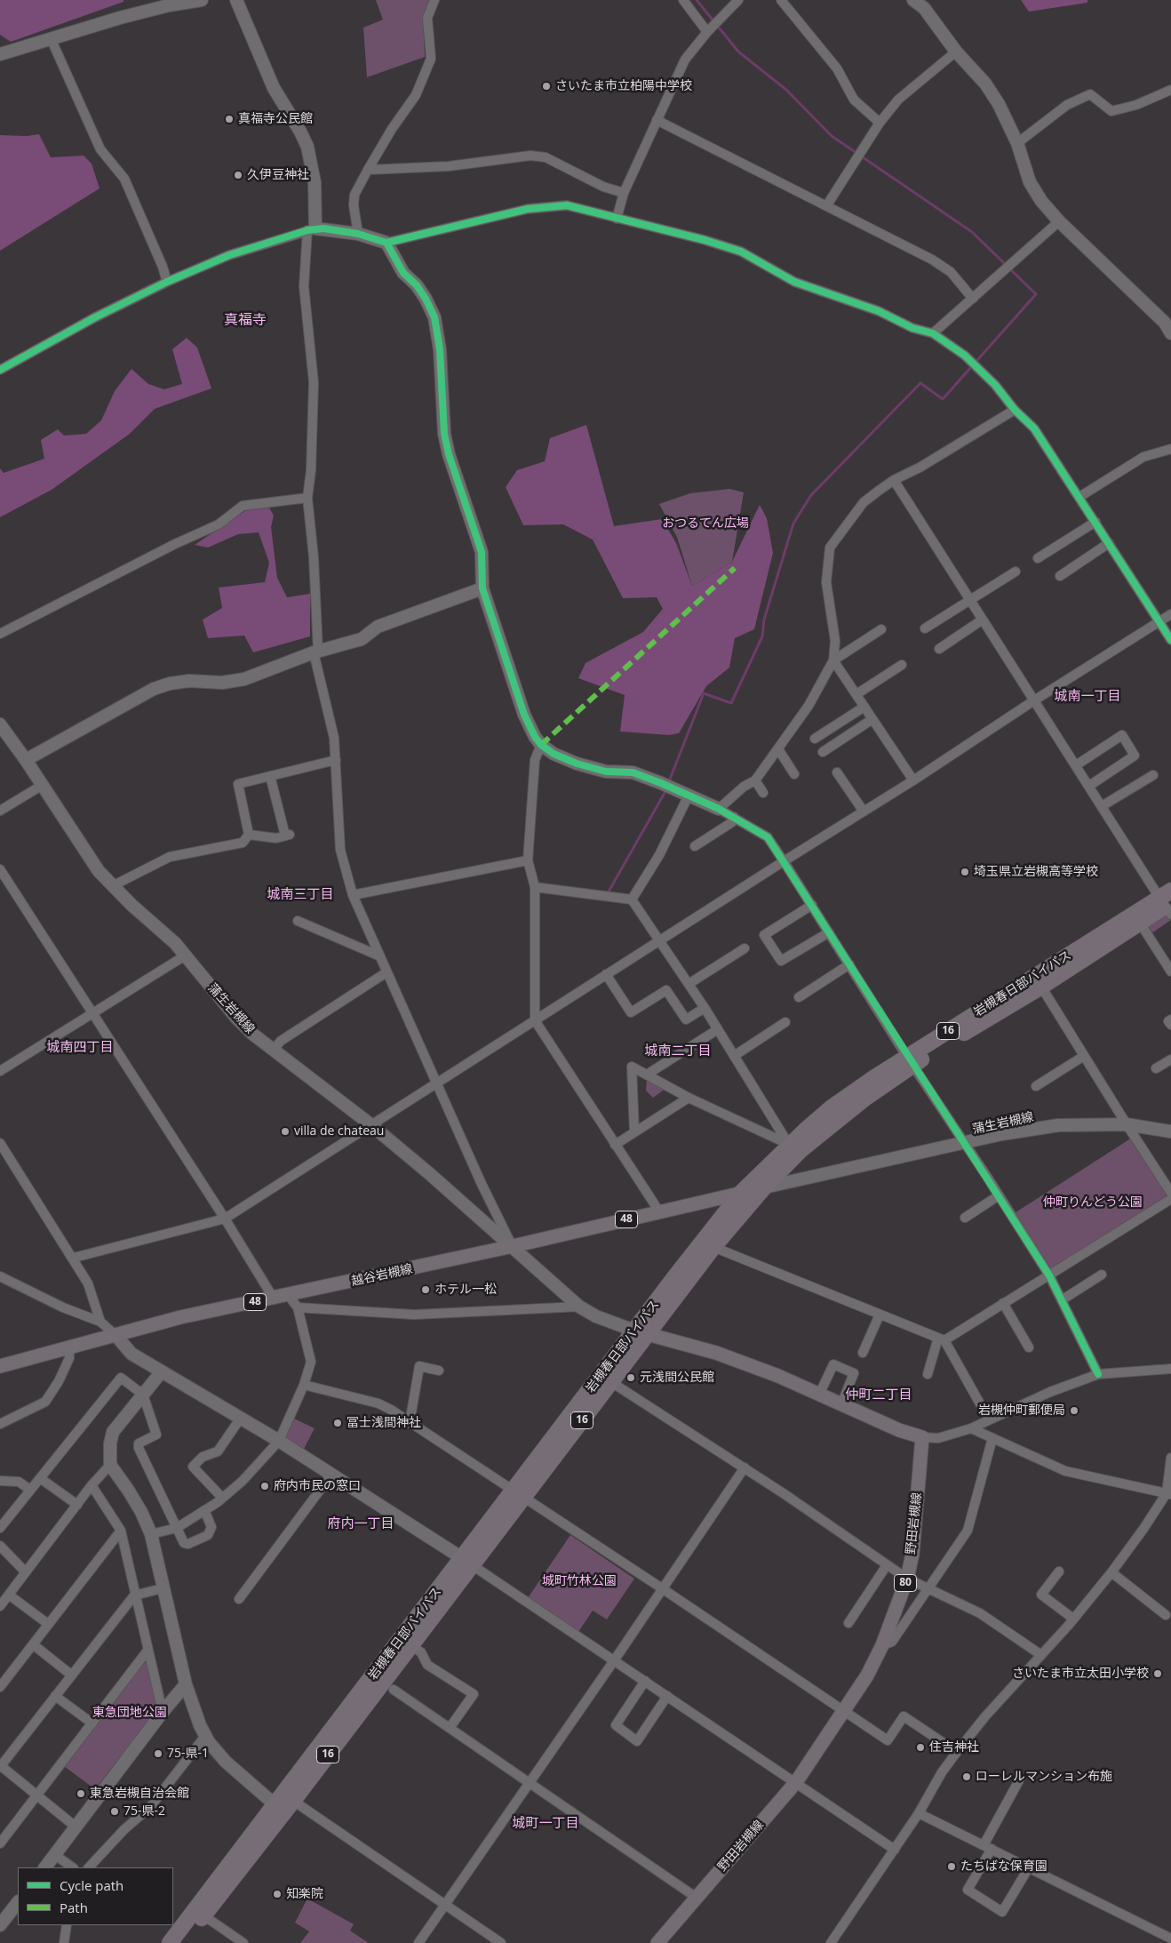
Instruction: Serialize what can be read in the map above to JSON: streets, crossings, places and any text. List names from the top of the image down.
{
  "streets": {
    "highway": ["岩槻春日部バイパス", "16"],
    "main road": [
      "48",
      "越谷岩槻線",
      "野田岩槻線",
      "80"
    ],
    "street": ["蒲生岩槻線"]
  },
  "crossings": [
    ["岩槻春日部バイパス", "蒲生岩槻線"],
    ["岩槻春日部バイパス", "越谷岩槻線"],
    ["蒲生岩槻線", "越谷岩槻線"]
  ],
  "districts": [
    "真福寺",
    "城南一丁目",
    "城南三丁目",
    "城南四丁目",
    "城南二丁目",
    "仲町二丁目",
    "府内一丁目",
    "城町一丁目"
  ],
  "parks": [
    "おつるてん広場",
    "仲町りんどう公園",
    "城町竹林公園",
    "東急団地公園"
  ],
  "places": [
    "さいたま市立柏陽中学校",
    "真福寺公民館",
    "久伊豆神社",
    "埼玉県立岩槻高等学校",
    "villa de chateau",
    "ホテル一松",
    "元浅間公民館",
    "岩槻仲町郵便局",
    "冨士浅間神社",
    "府内市民の窓口",
    "さいたま市立太田小学校",
    "住吉神社",
    "75-県-1",
    "ローレルマンション布施",
    "東急岩槻自治会館",
    "75-県-2",
    "たちばな保育園",
    "知楽院"
  ],
  "legend": ["Cycle path", "Path"]
}
